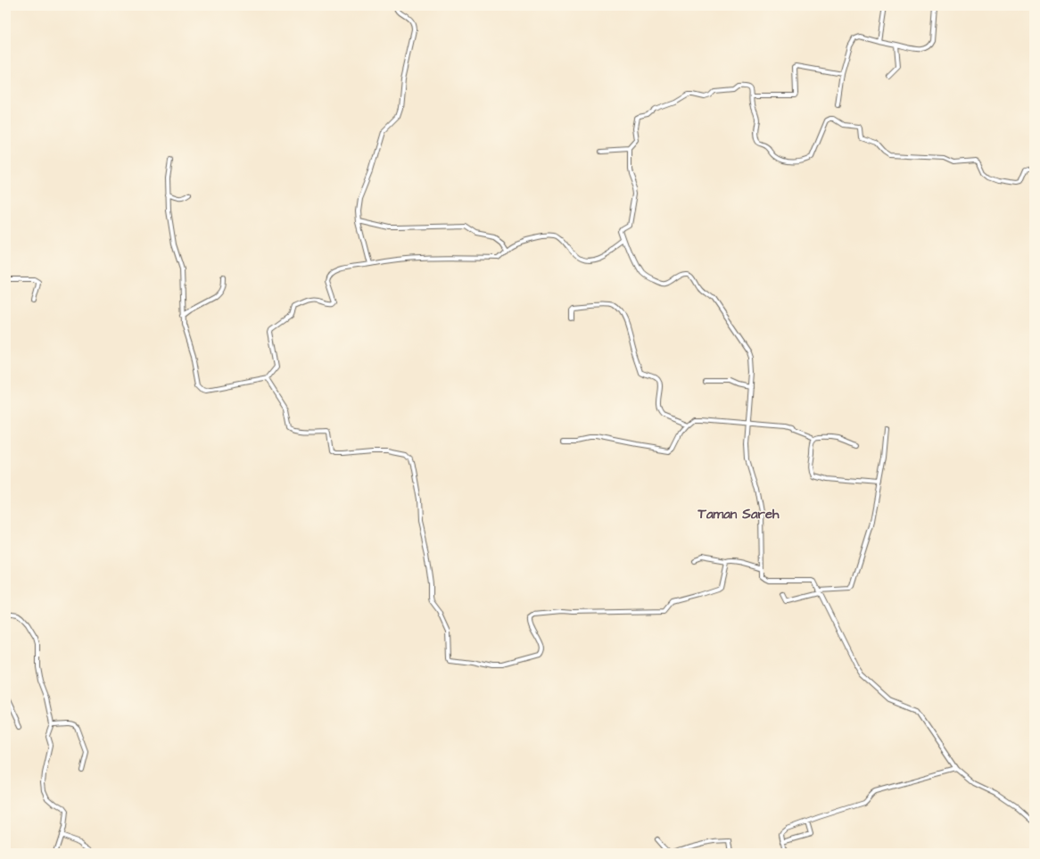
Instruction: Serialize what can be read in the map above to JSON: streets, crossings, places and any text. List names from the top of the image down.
{
  "districts": ["Taman Sareh"]
}
